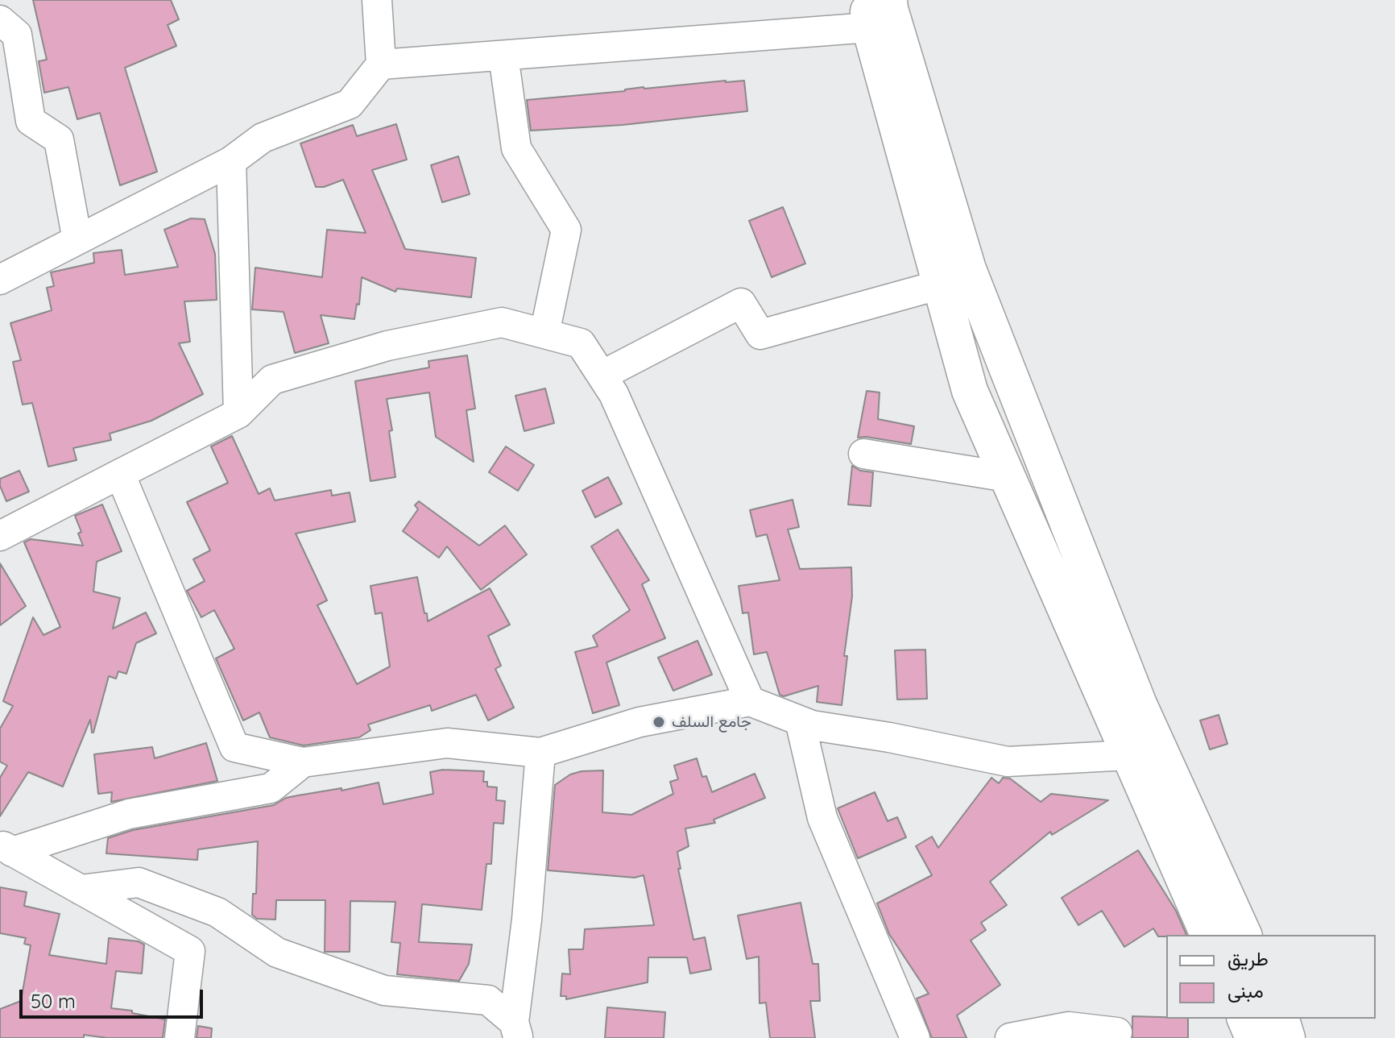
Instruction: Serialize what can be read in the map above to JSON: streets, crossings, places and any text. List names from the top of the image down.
{
  "places": ["جامع السلف"],
  "legend": ["طريق", "مبنى"],
  "scale_bar": "50 m"
}
